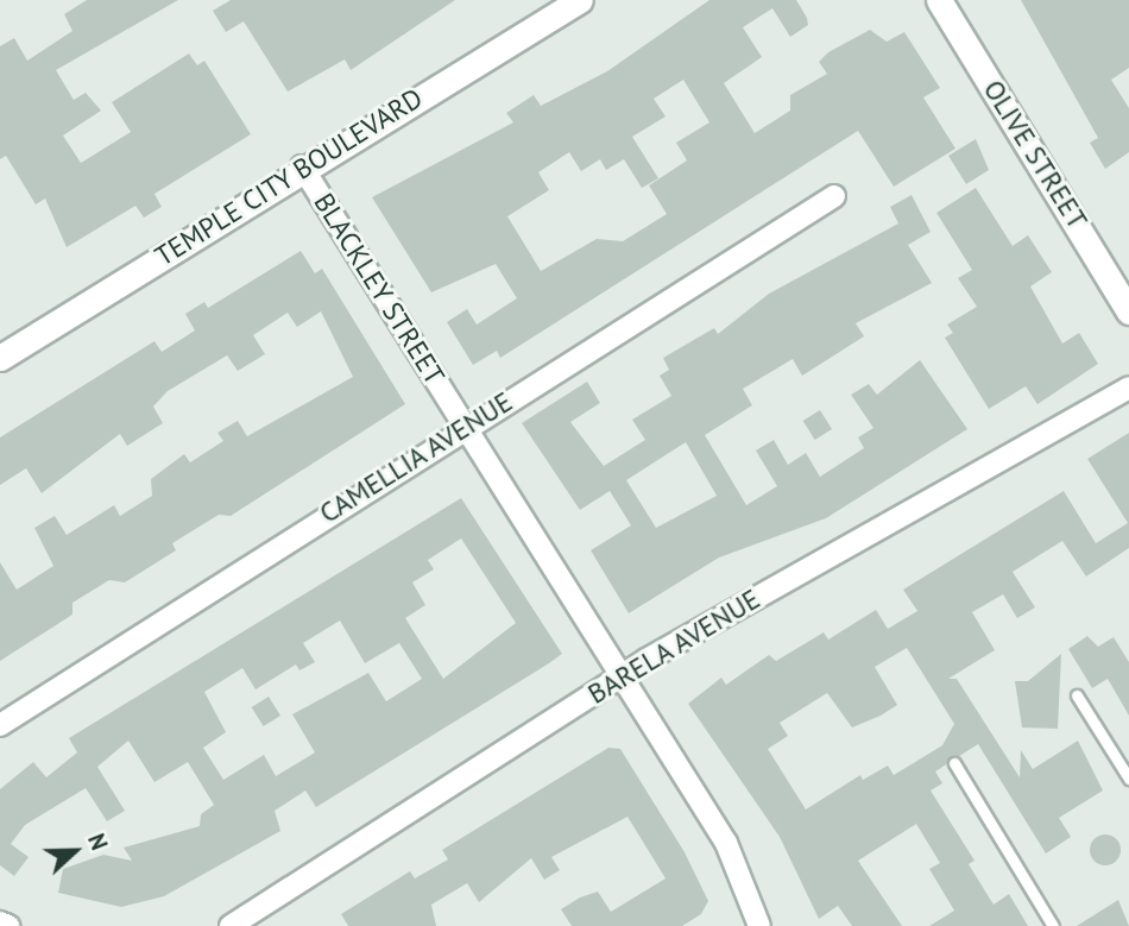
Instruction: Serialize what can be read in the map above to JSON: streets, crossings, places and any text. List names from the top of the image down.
{
  "streets": {
    "main road": ["OLIVE STREET", "TEMPLE CITY BOULEVARD"],
    "street": ["BLACKLEY STREET", "CAMELLIA AVENUE", "BARELA AVENUE"]
  },
  "crossings": [
    ["TEMPLE CITY BOULEVARD", "BLACKLEY STREET"],
    ["BLACKLEY STREET", "CAMELLIA AVENUE"],
    ["BLACKLEY STREET", "BARELA AVENUE"]
  ],
  "north": "right"
}
